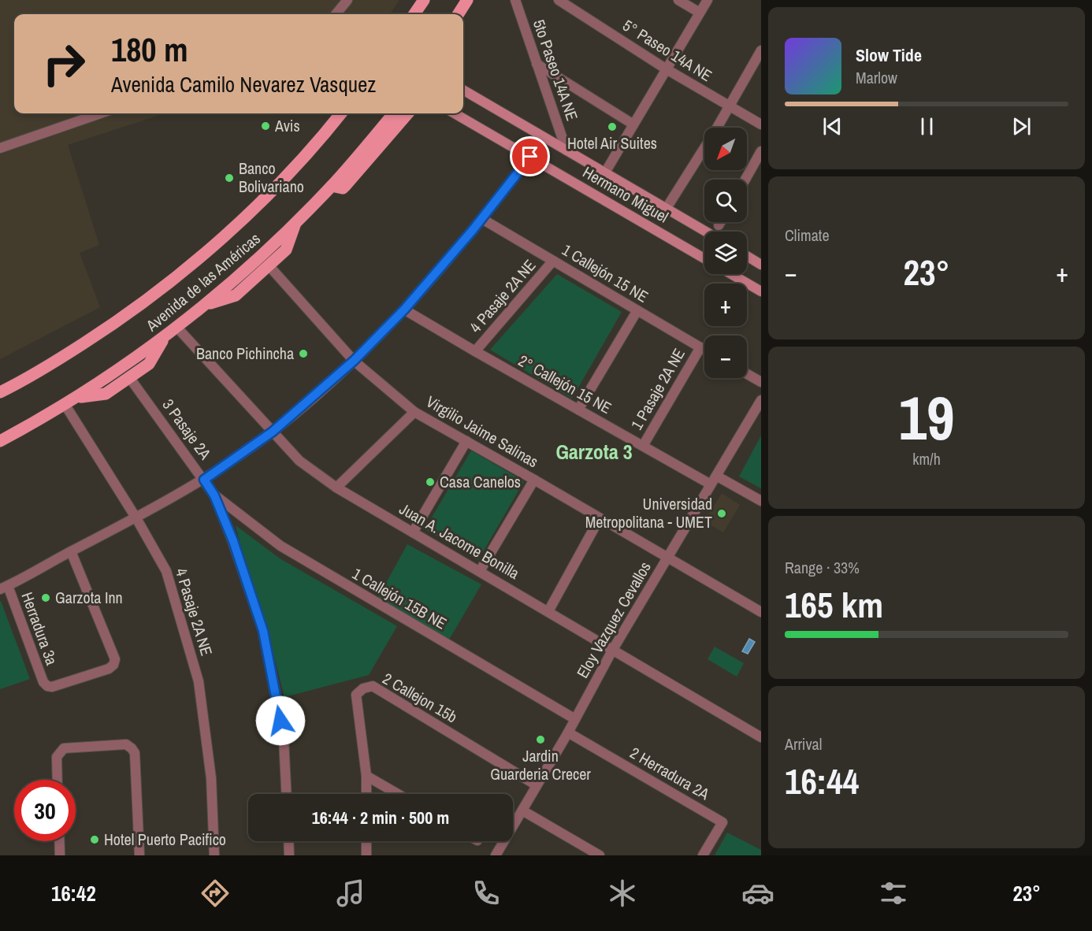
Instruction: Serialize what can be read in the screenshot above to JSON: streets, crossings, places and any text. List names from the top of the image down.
{
  "streets": {
    "main road": ["Avenida de las Américas"],
    "street": [
      "5° Paseo 14A NE",
      "5to Paseo 14A NE",
      "Hermano Miguel",
      "1 Callejón 15 NE",
      "4 Pasaje 2A NE",
      "2° Callejón 15 NE",
      "1 Pasaje 2A NE",
      "3 Pasaje 2A",
      "Virgilio Jaime Salinas",
      "Juan A. Jacome Bonilla",
      "1 Callejón 15B NE",
      "Eloy Vazquez Cevallos",
      "Herradura 3a",
      "2 Callejon 15b",
      "2 Herradura 2A"
    ]
  },
  "crossings": [
    ["5to Paseo 14A NE", "Hermano Miguel"],
    ["1 Callejón 15 NE", "4 Pasaje 2A NE"],
    ["1 Callejón 15 NE", "1 Pasaje 2A NE"],
    ["Avenida de las Américas", "4 Pasaje 2A NE"],
    ["Avenida de las Américas", "Juan A. Jacome Bonilla"],
    ["4 Pasaje 2A NE", "2° Callejón 15 NE"],
    ["2° Callejón 15 NE", "1 Pasaje 2A NE"],
    ["2° Callejón 15 NE", "Eloy Vazquez Cevallos"],
    ["3 Pasaje 2A", "1 Callejón 15B NE"],
    ["Virgilio Jaime Salinas", "Eloy Vazquez Cevallos"],
    ["Juan A. Jacome Bonilla", "Eloy Vazquez Cevallos"],
    ["1 Callejón 15B NE", "Eloy Vazquez Cevallos"],
    ["Eloy Vazquez Cevallos", "2 Callejon 15b"],
    ["Eloy Vazquez Cevallos", "2 Herradura 2A"]
  ],
  "districts": ["Garzota 3"],
  "places": [
    "Avis",
    "Hotel Air Suites",
    "Banco Bolivariano",
    "Banco Pichincha",
    "Casa Canelos",
    "Universidad Metropolitana - UMET",
    "Garzota Inn",
    "Jardin Guarderia Crecer",
    "Hotel Puerto Pacifico"
  ],
  "north": "bottom left",
  "page": {
    "turn": ["180 m", "Avenida Camilo Nevarez Vasquez"],
    "song": ["Slow Tide", "Marlow"],
    "map_buttons": ["+", "−"],
    "tile": [
      "Climate",
      ["19", "km/h"],
      ["Range · 33%", "165 km"],
      ["Arrival", "16:44"]
    ],
    "heat": ["−", "23°", "+"],
    "limit": "30",
    "trip": "16:44 · 2 min · 500 m",
    "tabs": ["16:42", "23°"]
  }
}
